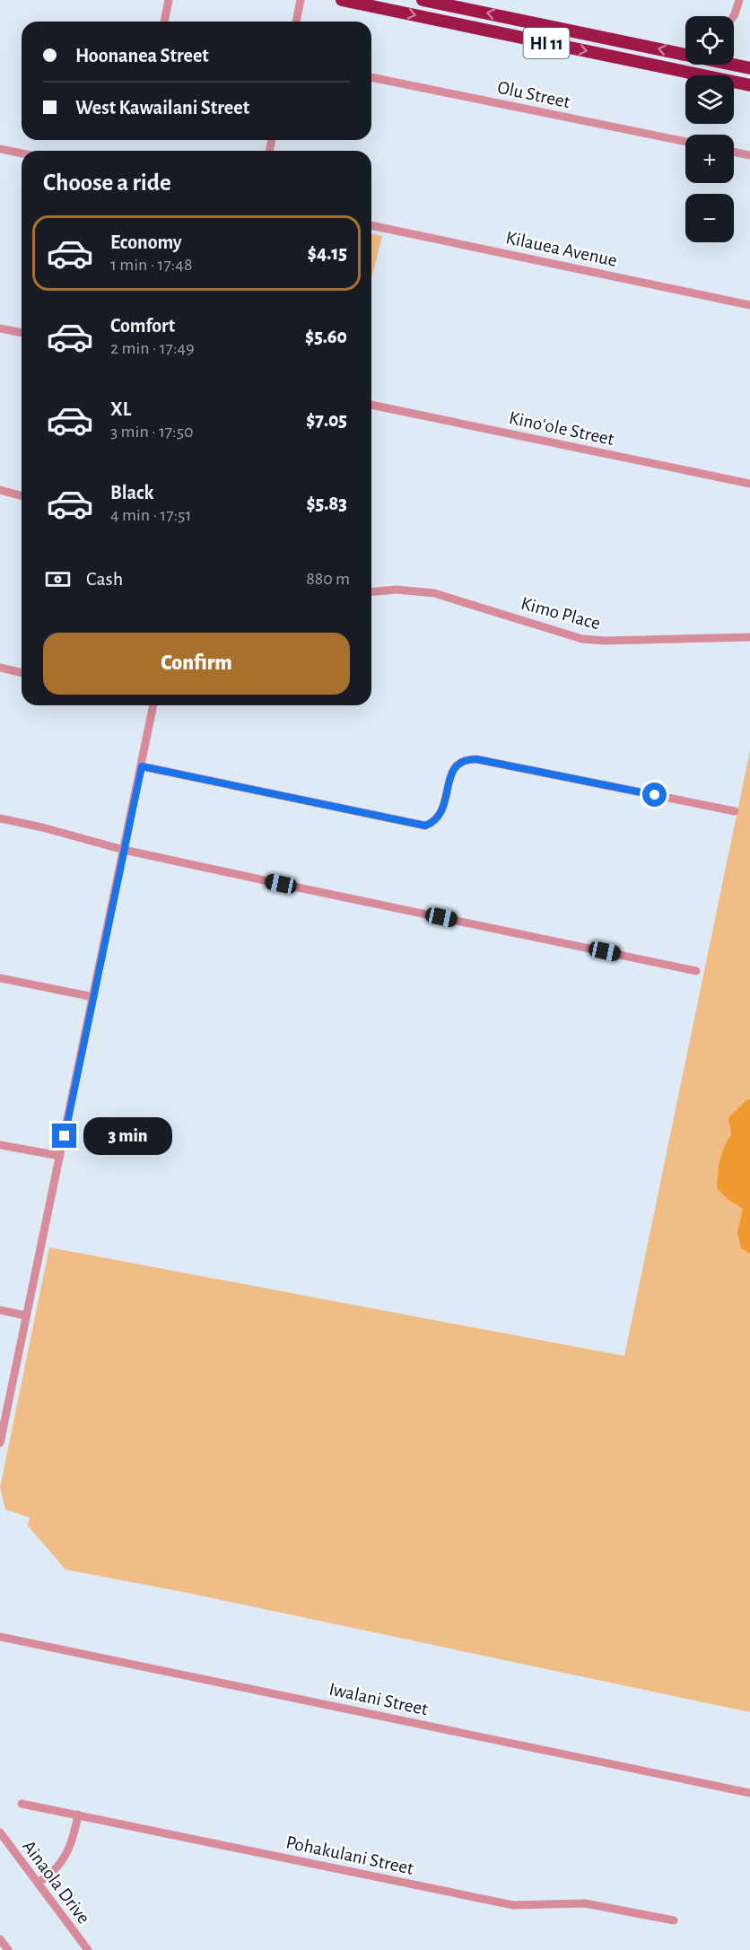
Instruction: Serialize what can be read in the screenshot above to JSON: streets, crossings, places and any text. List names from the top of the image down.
{
  "streets": {
    "highway": ["HI 11"],
    "street": [
      "Olu Street",
      "Kilauea Avenue",
      "Kinoʻole Street",
      "Kimo Place",
      "Iwalani Street",
      "Pohakulani Street",
      "Ainaola Drive"
    ]
  },
  "page": {
    "map_buttons": ["+", "−"],
    "banner": ["Hoonanea Street", "West Kawailani Street"],
    "heading": "Choose a ride",
    "list": [
      {
        "name": "Economy",
        "note": "1 min · 17:48",
        "value": "$4.15"
      },
      {
        "name": "Comfort",
        "note": "2 min · 17:49",
        "value": "$5.60"
      },
      {
        "name": "XL",
        "note": "3 min · 17:50",
        "value": "$7.05"
      },
      {
        "name": "Black",
        "note": "4 min · 17:51",
        "value": "$5.83"
      }
    ],
    "pay": ["Cash", "880 m"],
    "buttons": "Confirm",
    "bubble": "3 min"
  }
}
